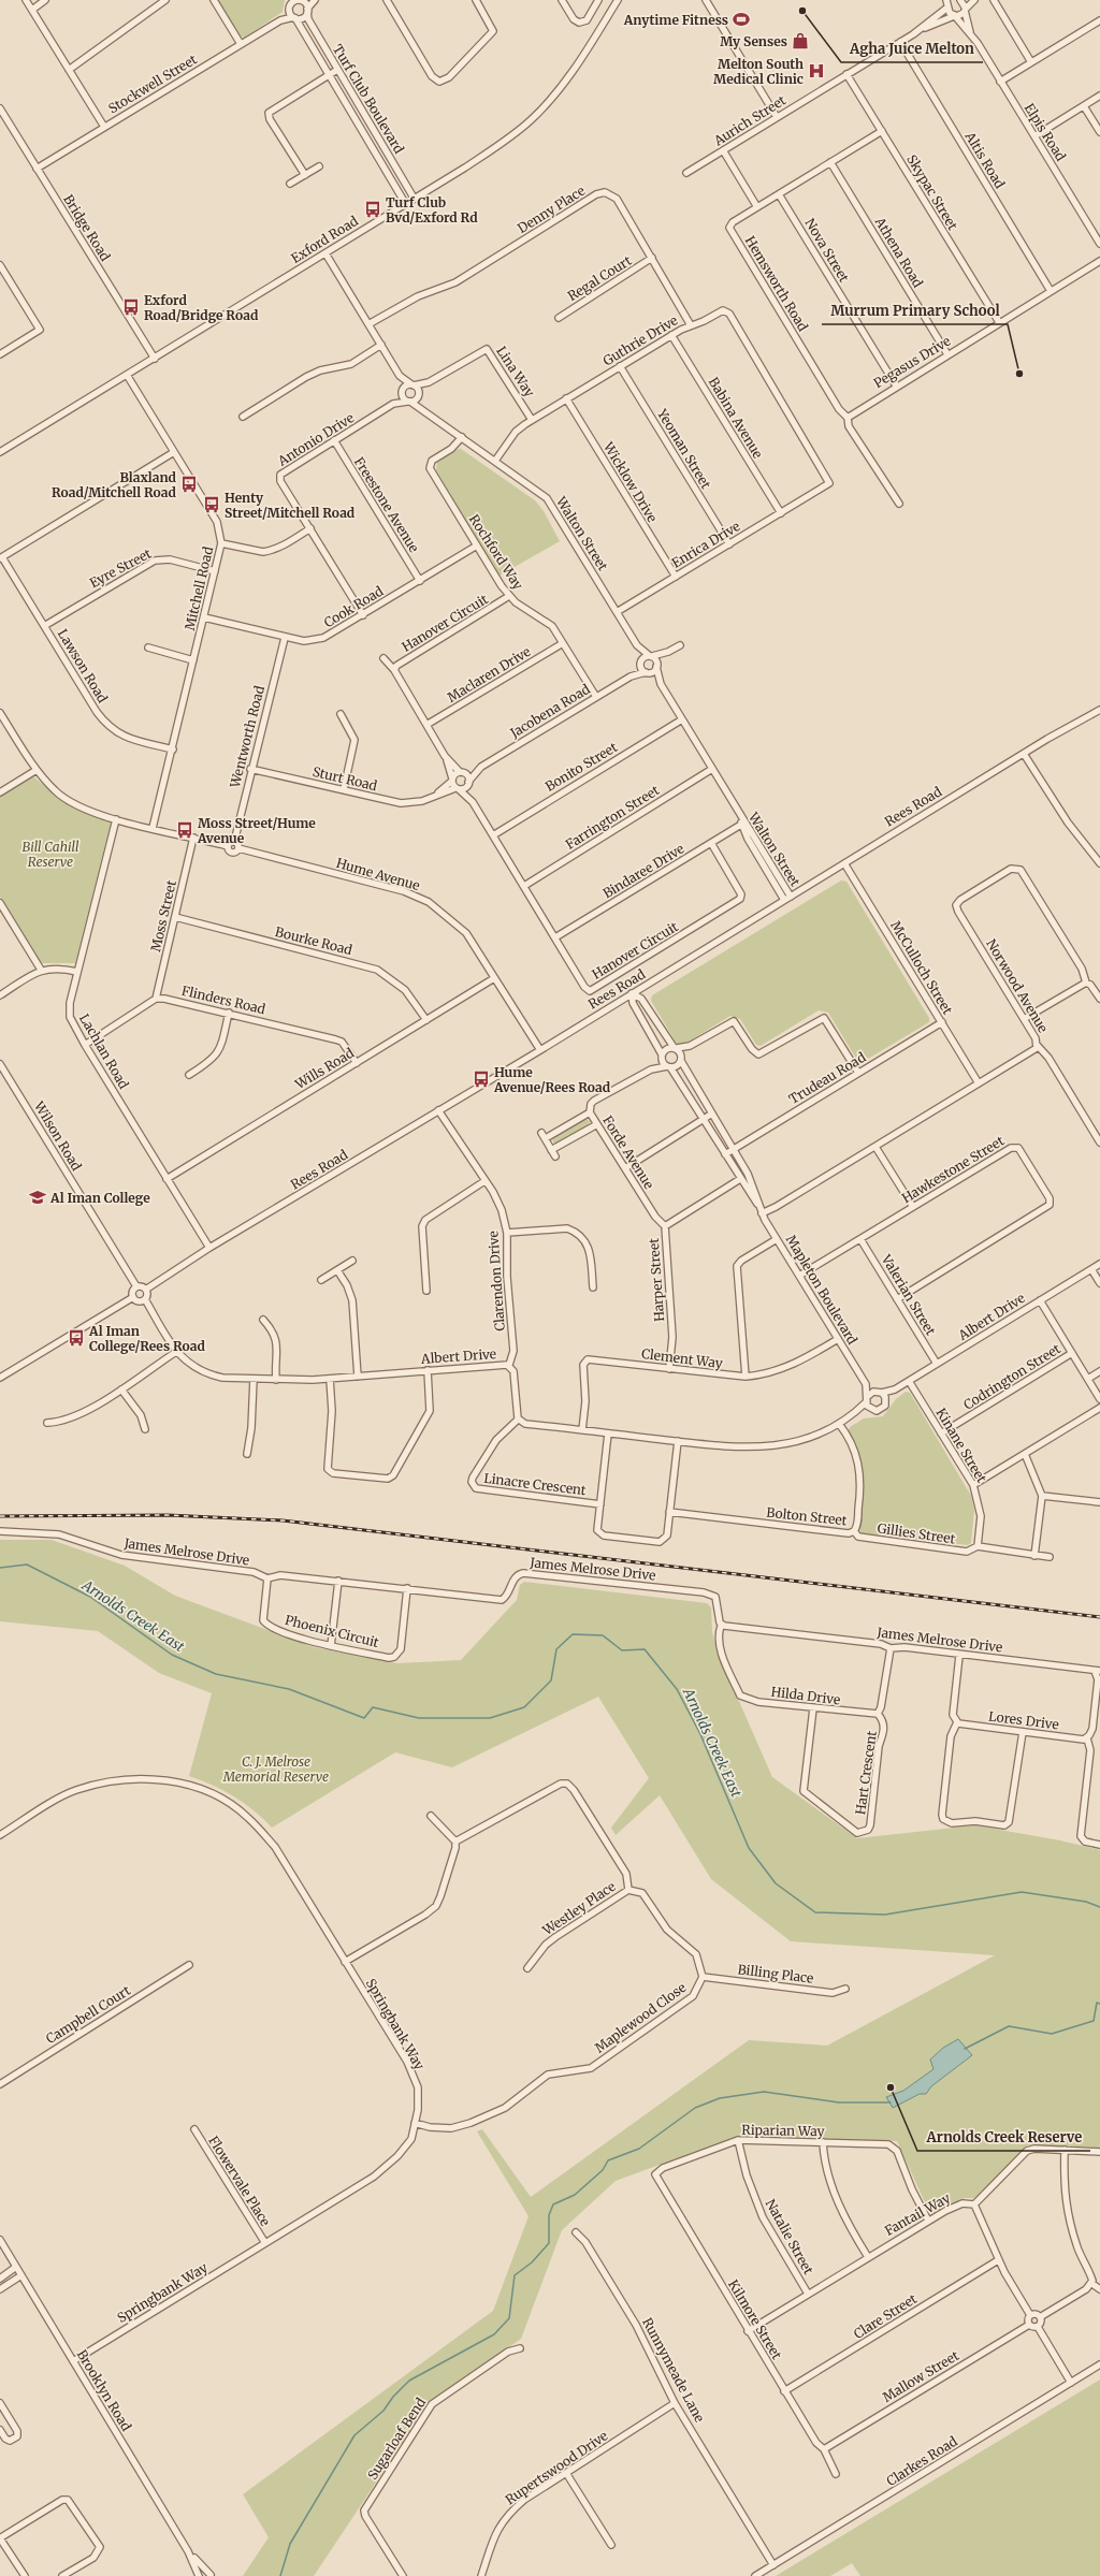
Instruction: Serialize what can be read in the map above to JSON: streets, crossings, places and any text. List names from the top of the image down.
{
  "streets": {
    "street": [
      "Stockwell Street",
      "Turf Club Boulevard",
      "Aurich Street",
      "Elpis Road",
      "Altis Road",
      "Skypac Street",
      "Denny Place",
      "Bridge Road",
      "Exford Road",
      "Nova Street",
      "Athena Road",
      "Regal Court",
      "Hemsworth Road",
      "Guthrie Drive",
      "Pegasus Drive",
      "Lina Way",
      "Babina Avenue",
      "Antonio Drive",
      "Yeoman Street",
      "Wicklow Drive",
      "Freestone Avenue",
      "Walton Street",
      "Enrica Drive",
      "Rochford Way",
      "Eyre Street",
      "Mitchell Road",
      "Cook Road",
      "Hanover Circuit",
      "Lawson Road",
      "Maclaren Drive",
      "Jacobena Road",
      "Wentworth Road",
      "Bonito Street",
      "Sturt Road",
      "Rees Road",
      "Farrington Street",
      "Bindaree Drive",
      "Hume Avenue",
      "Moss Street",
      "Bourke Road",
      "McCulloch Street",
      "Norwood Avenue",
      "Flinders Road",
      "Lachlan Road",
      "Wills Road",
      "Trudeau Road",
      "Wilson Road",
      "Forde Avenue",
      "Hawkestone Street",
      "Harper Street",
      "Clarendon Drive",
      "Mapleton Boulevard",
      "Valerian Street",
      "Albert Drive",
      "Clement Way",
      "Codrington Street",
      "Kinane Street",
      "Linacre Crescent",
      "Bolton Street",
      "Gillies Street",
      "James Melrose Drive",
      "Phoenix Circuit",
      "Hilda Drive",
      "Lores Drive",
      "Hart Crescent",
      "Westley Place",
      "Billing Place",
      "Campbell Court",
      "Maplewood Close",
      "Springbank Way",
      "Riparian Way",
      "Flowervale Place",
      "Fantail Way",
      "Natalie Street",
      "Clare Street",
      "Kilmore Street",
      "Runnymeade Lane",
      "Mallow Street",
      "Brooklyn Road",
      "Sugarloaf Bend",
      "Clarkes Road",
      "Rupertswood Drive"
    ]
  },
  "crossings": [
    ["Stockwell Street", "Turf Club Boulevard"],
    ["Stockwell Street", "Bridge Road"],
    ["Turf Club Boulevard", "Exford Road"],
    ["Aurich Street", "Elpis Road"],
    ["Aurich Street", "Altis Road"],
    ["Aurich Street", "Skypac Street"],
    ["Altis Road", "Pegasus Drive"],
    ["Skypac Street", "Hemsworth Road"],
    ["Skypac Street", "Pegasus Drive"],
    ["Denny Place", "Regal Court"],
    ["Denny Place", "Guthrie Drive"],
    ["Bridge Road", "Exford Road"],
    ["Exford Road", "Mitchell Road"],
    ["Nova Street", "Hemsworth Road"],
    ["Nova Street", "Pegasus Drive"],
    ["Athena Road", "Hemsworth Road"],
    ["Athena Road", "Pegasus Drive"],
    ["Hemsworth Road", "Pegasus Drive"],
    ["Guthrie Drive", "Lina Way"],
    ["Guthrie Drive", "Babina Avenue"],
    ["Guthrie Drive", "Yeoman Street"],
    ["Guthrie Drive", "Wicklow Drive"],
    ["Guthrie Drive", "Walton Street"],
    ["Guthrie Drive", "Enrica Drive"],
    ["Lina Way", "Antonio Drive"],
    ["Lina Way", "Walton Street"],
    ["Babina Avenue", "Enrica Drive"],
    ["Antonio Drive", "Freestone Avenue"],
    ["Antonio Drive", "Walton Street"],
    ["Antonio Drive", "Cook Road"],
    ["Yeoman Street", "Enrica Drive"],
    ["Wicklow Drive", "Enrica Drive"],
    ["Freestone Avenue", "Cook Road"],
    ["Walton Street", "Enrica Drive"],
    ["Walton Street", "Rochford Way"],
    ["Walton Street", "Jacobena Road"],
    ["Walton Street", "Bonito Street"],
    ["Walton Street", "Rees Road"],
    ["Walton Street", "Farrington Street"],
    ["Walton Street", "Bindaree Drive"],
    ["Rochford Way", "Cook Road"],
    ["Rochford Way", "Hanover Circuit"],
    ["Rochford Way", "Maclaren Drive"],
    ["Rochford Way", "Jacobena Road"],
    ["Eyre Street", "Mitchell Road"],
    ["Eyre Street", "Lawson Road"],
    ["Mitchell Road", "Cook Road"],
    ["Mitchell Road", "Lawson Road"],
    ["Cook Road", "Wentworth Road"],
    ["Hanover Circuit", "Bonito Street"],
    ["Hanover Circuit", "Farrington Street"],
    ["Hanover Circuit", "Bindaree Drive"],
    ["Jacobena Road", "Sturt Road"],
    ["Wentworth Road", "Sturt Road"],
    ["Rees Road", "Hume Avenue"],
    ["Rees Road", "McCulloch Street"],
    ["Rees Road", "Lachlan Road"],
    ["Rees Road", "Wilson Road"],
    ["Rees Road", "Clarendon Drive"],
    ["Rees Road", "Albert Drive"],
    ["Hume Avenue", "Wills Road"],
    ["Moss Street", "Bourke Road"],
    ["Moss Street", "Flinders Road"],
    ["Bourke Road", "Wills Road"],
    ["McCulloch Street", "Norwood Avenue"],
    ["McCulloch Street", "Trudeau Road"],
    ["Norwood Avenue", "Mapleton Boulevard"],
    ["Flinders Road", "Wills Road"],
    ["Lachlan Road", "Wills Road"],
    ["Trudeau Road", "Mapleton Boulevard"],
    ["Wilson Road", "Albert Drive"],
    ["Forde Avenue", "Harper Street"],
    ["Forde Avenue", "Mapleton Boulevard"],
    ["Hawkestone Street", "Mapleton Boulevard"],
    ["Hawkestone Street", "Valerian Street"],
    ["Harper Street", "Mapleton Boulevard"],
    ["Harper Street", "Clement Way"],
    ["Clarendon Drive", "Albert Drive"],
    ["Mapleton Boulevard", "Albert Drive"],
    ["Mapleton Boulevard", "Clement Way"],
    ["Valerian Street", "Albert Drive"],
    ["Albert Drive", "Kinane Street"],
    ["Albert Drive", "Linacre Crescent"],
    ["Codrington Street", "Kinane Street"],
    ["Kinane Street", "Gillies Street"],
    ["Bolton Street", "Gillies Street"],
    ["James Melrose Drive", "Phoenix Circuit"],
    ["James Melrose Drive", "Hilda Drive"],
    ["Hilda Drive", "Hart Crescent"],
    ["Billing Place", "Maplewood Close"],
    ["Maplewood Close", "Springbank Way"],
    ["Springbank Way", "Flowervale Place"],
    ["Springbank Way", "Brooklyn Road"],
    ["Riparian Way", "Fantail Way"],
    ["Riparian Way", "Natalie Street"],
    ["Riparian Way", "Kilmore Street"],
    ["Fantail Way", "Natalie Street"],
    ["Fantail Way", "Kilmore Street"],
    ["Clare Street", "Kilmore Street"],
    ["Kilmore Street", "Mallow Street"],
    ["Runnymeade Lane", "Clarkes Road"],
    ["Runnymeade Lane", "Rupertswood Drive"]
  ],
  "water": ["Arnolds Creek East"],
  "parks": ["Bill Cahill Reserve", "C. J. Melrose Memorial Reserve"],
  "places": {
    "other": ["Agha Juice Melton", "Murrum Primary School", "Arnolds Creek Reserve"],
    "sports": ["Anytime Fitness"],
    "shop": ["My Senses"],
    "hospital": ["Melton South Medical Clinic"],
    "bus stop": [
      "Turf Club Bvd/Exford Rd",
      "Exford Road/Bridge Road",
      "Blaxland Road/Mitchell Road",
      "Henty Street/Mitchell Road",
      "Moss Street/Hume Avenue",
      "Hume Avenue/Rees Road",
      "Al Iman College/Rees Road"
    ],
    "school or university": ["Al Iman College"]
  }
}
